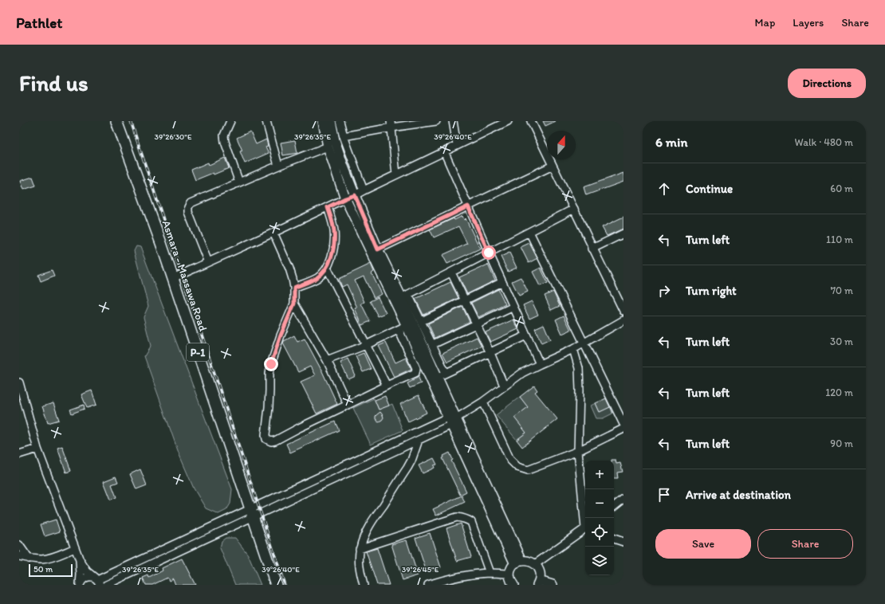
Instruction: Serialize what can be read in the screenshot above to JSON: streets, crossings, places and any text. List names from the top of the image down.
{
  "streets": {
    "highway": ["Asmara - Massawa Road", "P-1"]
  },
  "scale_bar": "50 m",
  "north": "top",
  "page": {
    "header": "Pathlet",
    "nav": ["Map", "Layers", "Share"],
    "buttons": [
      "Directions",
      ["Save", "Share"]
    ],
    "title": "Find us",
    "heading": ["6 min", "Walk · 480 m"],
    "list": [
      ["Continue", "60 m"],
      ["Turn left", "110 m"],
      ["Turn right", "70 m"],
      ["Turn left", "30 m"],
      ["Turn left", "120 m"],
      ["Turn left", "90 m"],
      "Arrive at destination"
    ],
    "map_buttons": ["+", "−"],
    "scale": "50 m"
  },
  "coordinates": [
    "39°26'35\"E",
    "39°26'40\"E",
    "39°26'30\"E",
    "39°26'45\"E"
  ]
}
